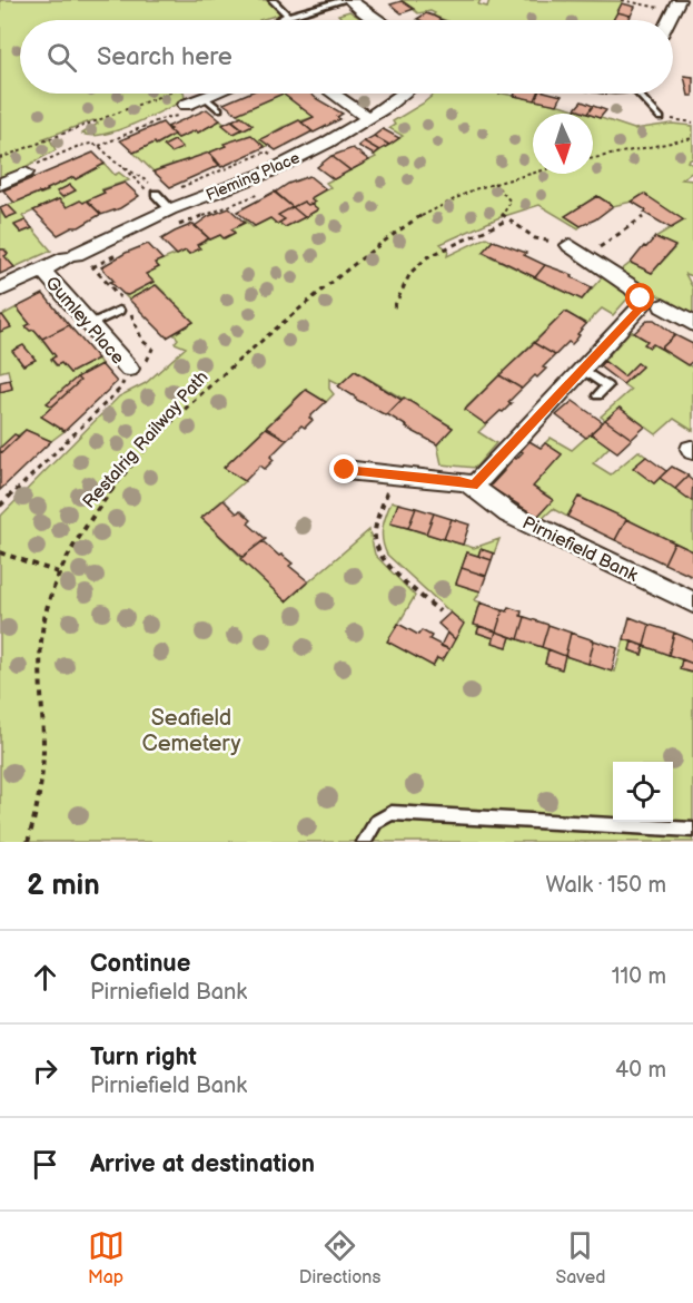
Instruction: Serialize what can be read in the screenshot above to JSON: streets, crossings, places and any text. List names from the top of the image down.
{
  "streets": {
    "street": ["Fleming Place", "Gumley Place", "Pirniefield Bank"],
    "path": ["Restalrig Railway Path"]
  },
  "crossings": [
    ["Fleming Place", "Gumley Place"]
  ],
  "parks": ["Seafield Cemetery"],
  "north": "bottom",
  "page": {
    "search": "Search here",
    "heading": ["2 min", "Walk · 150 m"],
    "list": [
      ["Continue", "Pirniefield Bank", "110 m"],
      ["Turn right", "Pirniefield Bank", "40 m"],
      "Arrive at destination"
    ],
    "nav": ["Map", "Directions", "Saved"]
  }
}
